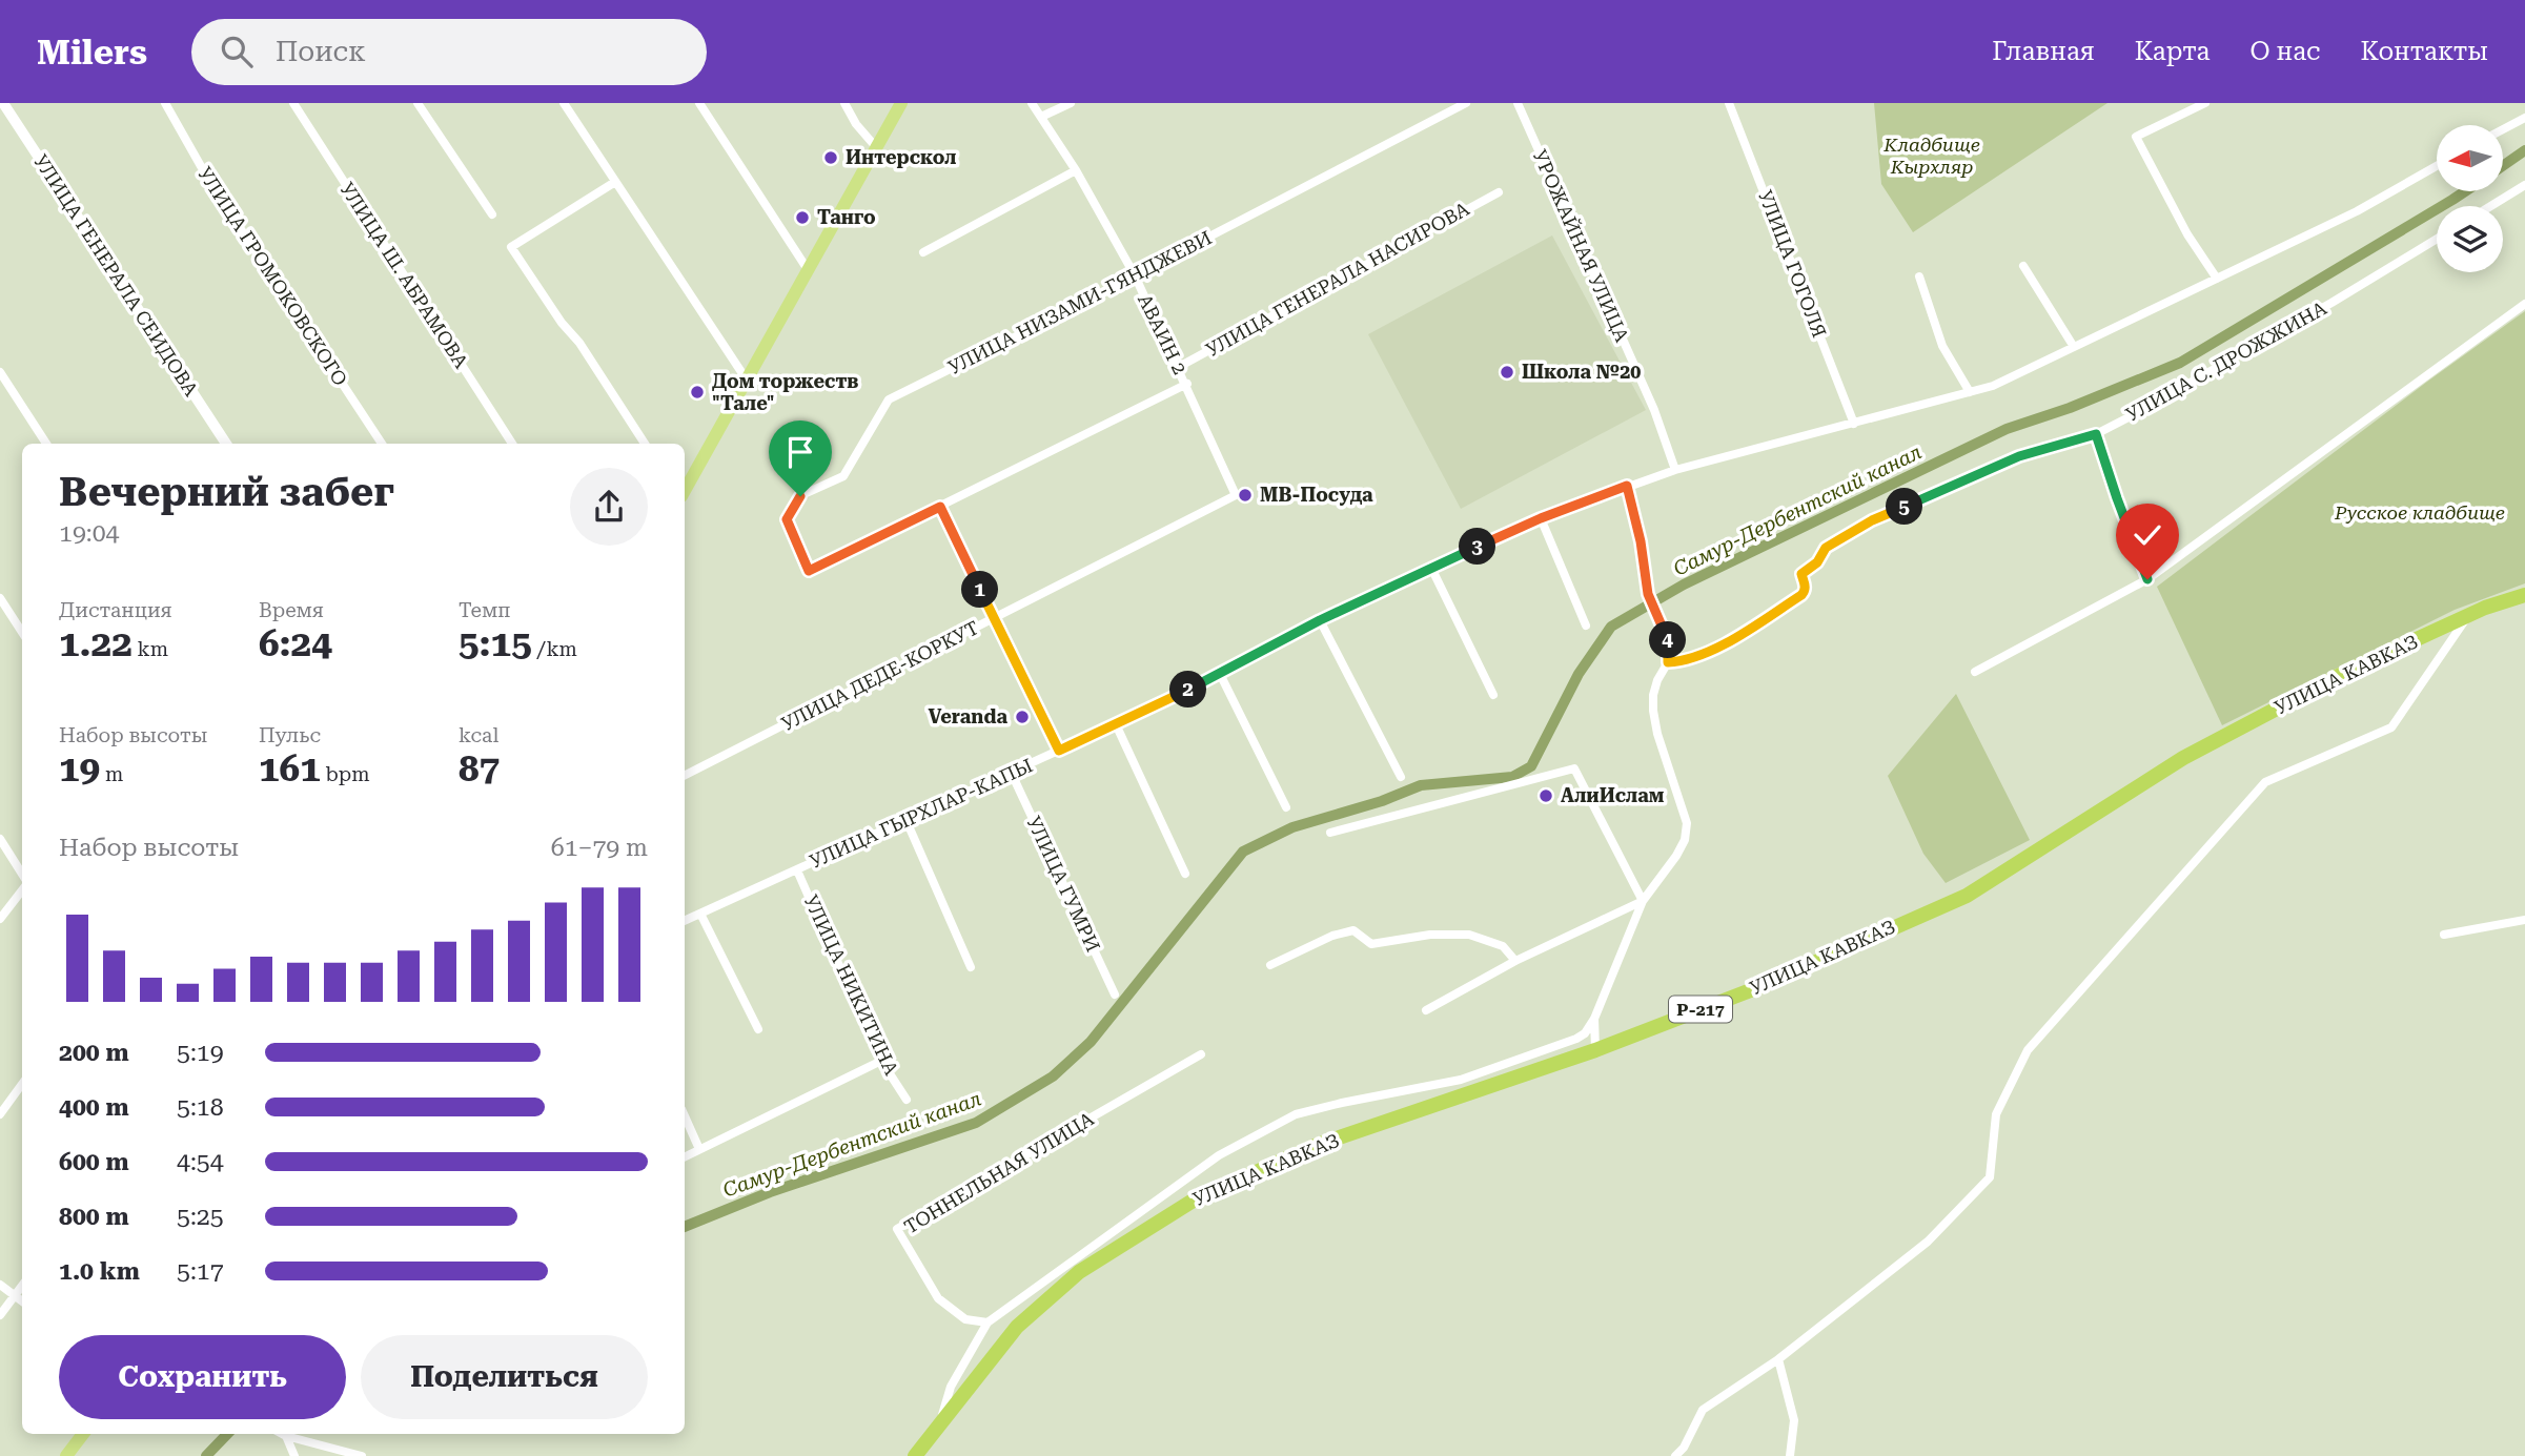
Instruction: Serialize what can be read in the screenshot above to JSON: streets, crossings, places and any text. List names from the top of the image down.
{
  "streets": {
    "highway": ["УЛИЦА КАВКАЗ", "Р-217"],
    "street": [
      "УРОЖАЙНАЯ УЛИЦА",
      "УЛИЦА ГОГОЛЯ",
      "УЛИЦА ГЕНЕРАЛА СЕИДОВА",
      "УЛИЦА Ш. АБРАМОВА",
      "УЛИЦА ГРОМОКОВСКОГО",
      "УЛИЦА ГЕНЕРАЛА НАСИРОВА",
      "УЛИЦА НИЗАМИ-ГЯНДЖЕВИ",
      "АВАИН 2",
      "УЛИЦА С. ДРОЖЖИНА",
      "УЛИЦА ДЕДЕ-КОРКУТ",
      "УЛИЦА ГЫРХЛАР-КАПЫ",
      "УЛИЦА ГУМРИ",
      "УЛИЦА НИКИТИНА",
      "ТОННЕЛЬНАЯ УЛИЦА"
    ]
  },
  "crossings": [
    ["УРОЖАЙНАЯ УЛИЦА", "УЛИЦА ГЫРХЛАР-КАПЫ"],
    ["УЛИЦА ГОГОЛЯ", "УЛИЦА ГЫРХЛАР-КАПЫ"],
    ["УЛИЦА ГЕНЕРАЛА НАСИРОВА", "АВАИН 2"],
    ["УЛИЦА НИЗАМИ-ГЯНДЖЕВИ", "АВАИН 2"],
    ["АВАИН 2", "УЛИЦА ДЕДЕ-КОРКУТ"],
    ["УЛИЦА ГЫРХЛАР-КАПЫ", "УЛИЦА ГУМРИ"],
    ["УЛИЦА ГЫРХЛАР-КАПЫ", "УЛИЦА НИКИТИНА"]
  ],
  "water": ["Самур-Дербентский канал"],
  "parks": ["Кладбище Кырхляр", "Русское кладбище"],
  "places": [
    "Интерскол",
    "Танго",
    "Школа №20",
    "Дом торжеств \"Тале\"",
    "МВ-Посуда",
    "Veranda",
    "АлиИслам"
  ],
  "north": "left",
  "page": {
    "header": "Milers",
    "search": "Поиск",
    "nav": [
      "Главная",
      "Карта",
      "О нас",
      "Контакты"
    ],
    "heading": ["Вечерний забег", "19:04"],
    "pins": [
      "5",
      "3",
      "1",
      "4",
      "2"
    ],
    "stats": [
      ["Дистанция", "1.22 km"],
      ["Время", "6:24"],
      ["Темп", "5:15 /km"],
      ["Набор высоты", "19 m"],
      ["Пульс", "161 bpm"],
      ["kcal", "87"]
    ],
    "chart": ["Набор высоты", "61–79 m"],
    "list": [
      {
        "name": "200 m",
        "note": "5:19"
      },
      {
        "name": "400 m",
        "note": "5:18"
      },
      {
        "name": "600 m",
        "note": "4:54"
      },
      {
        "name": "800 m",
        "note": "5:25"
      },
      {
        "name": "1.0 km",
        "note": "5:17"
      }
    ],
    "buttons": ["Сохранить", "Поделиться"]
  }
}
